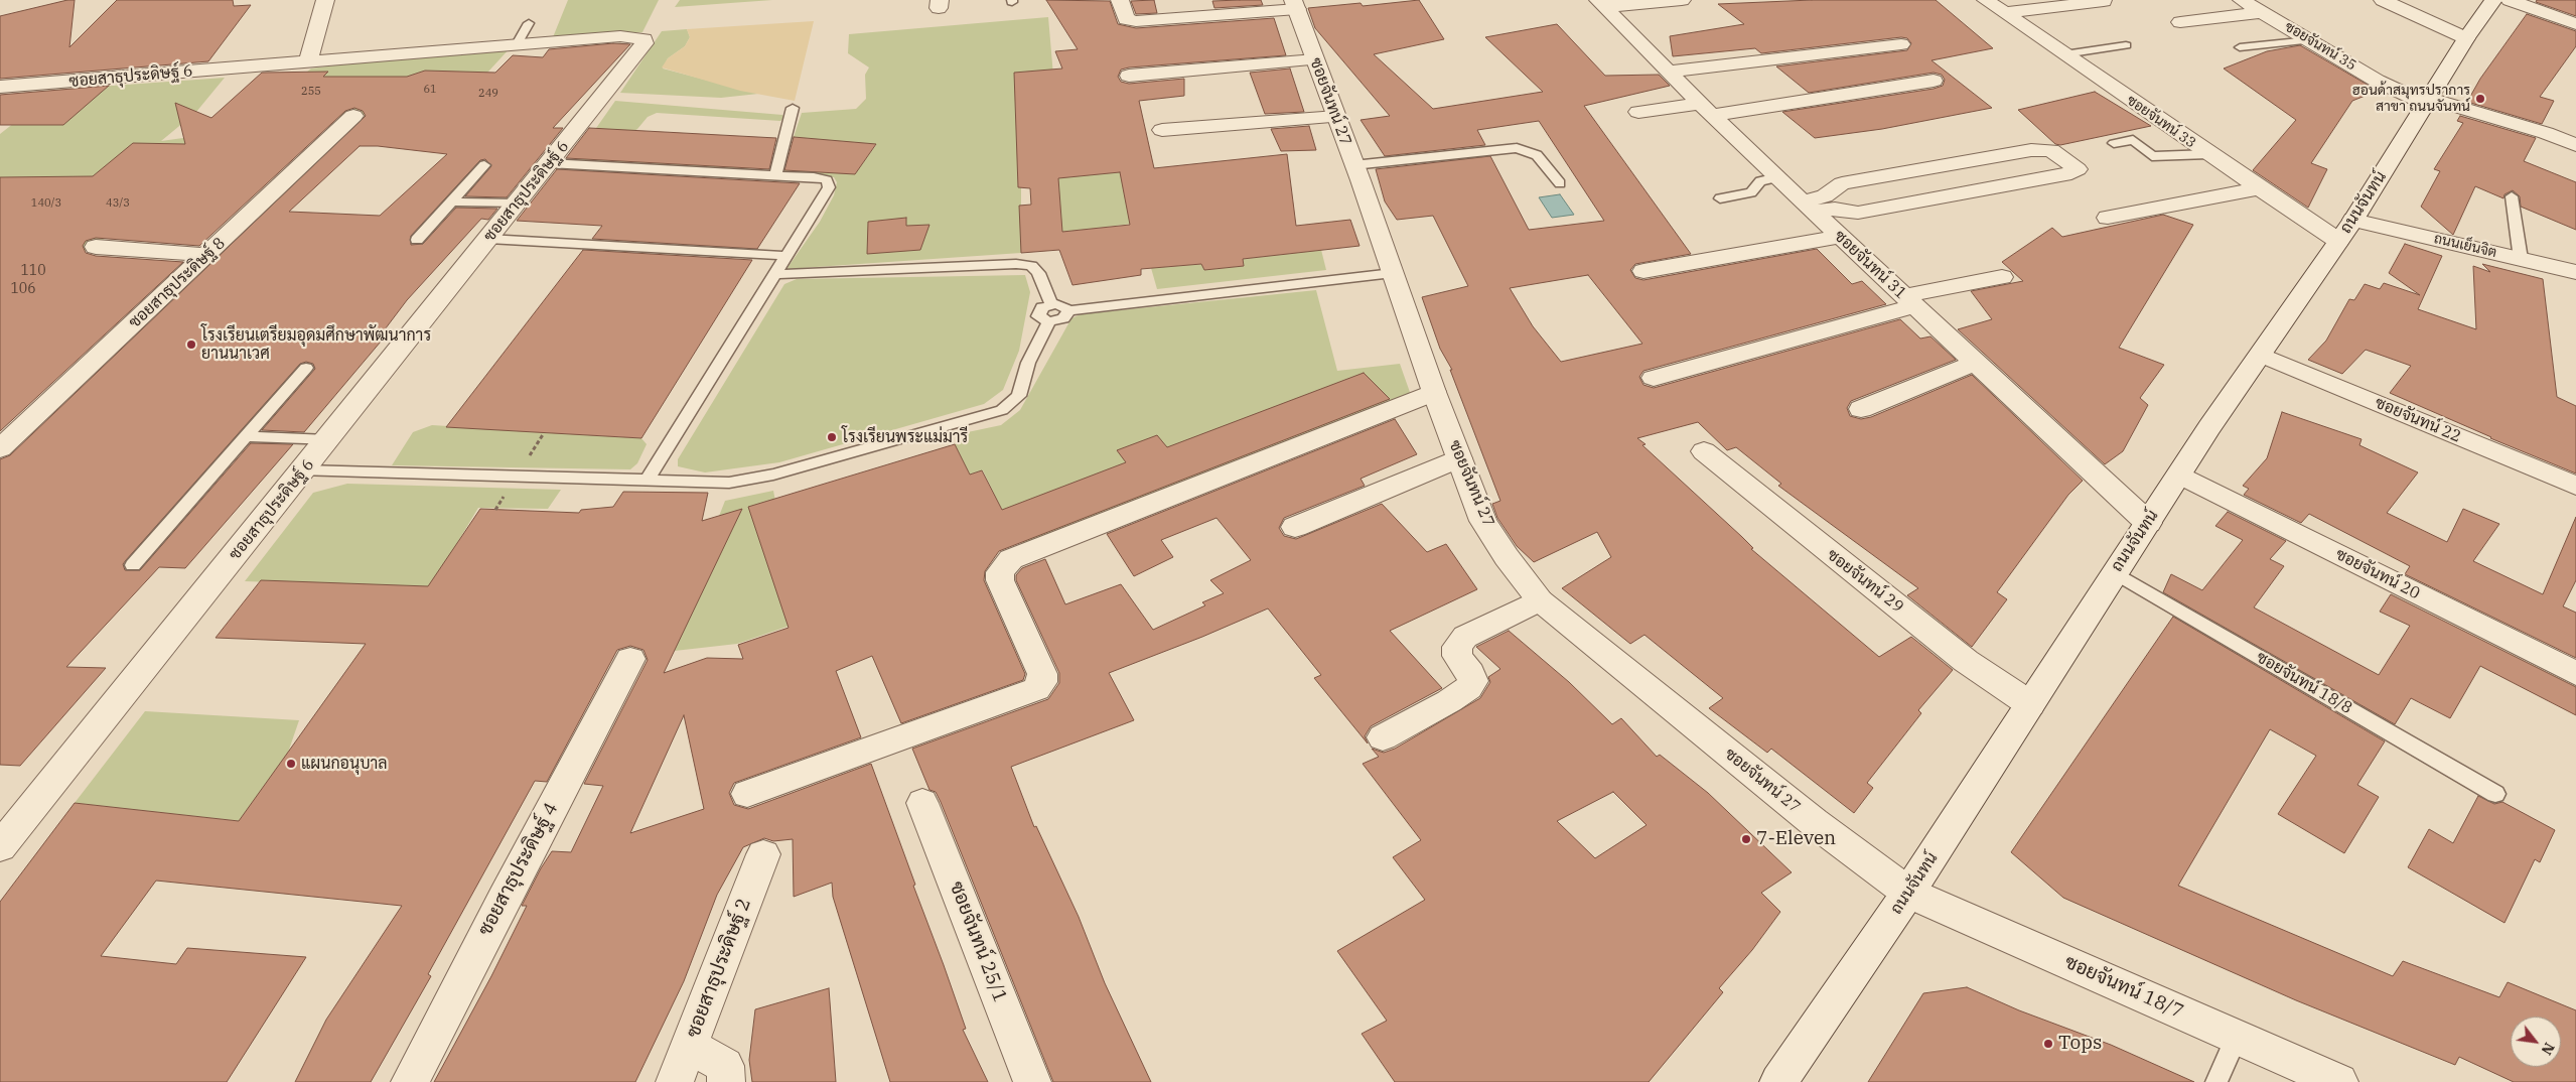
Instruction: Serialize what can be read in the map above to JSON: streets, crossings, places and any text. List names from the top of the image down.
{
  "streets": {
    "street": [
      "ซอยจันทน์ 35",
      "ซอยสาธุประดิษฐ์ 6",
      "ซอยจันทน์ 27",
      "ซอยจันทน์ 33",
      "ถนนจันทน์",
      "ถนนเย็นจิต",
      "ซอยจันทน์ 31",
      "ซอยสาธุประดิษฐ์ 8",
      "ซอยจันทน์ 22",
      "ซอยจันทน์ 20",
      "ซอยจันทน์ 29",
      "ซอยสาธุประดิษฐ์ 4",
      "ซอยจันทน์ 25/1",
      "ซอยสาธุประดิษฐ์ 2",
      "ซอยจันทน์ 18/7"
    ],
    "lane": ["ซอยจันทน์ 18/8"]
  },
  "crossings": [
    ["ซอยจันทน์ 35", "ถนนจันทน์"],
    ["ซอยจันทน์ 27", "ถนนจันทน์"],
    ["ซอยจันทน์ 27", "ซอยจันทน์ 18/7"],
    ["ซอยจันทน์ 33", "ถนนจันทน์"],
    ["ซอยจันทน์ 33", "ถนนเย็นจิต"],
    ["ถนนจันทน์", "ถนนเย็นจิต"],
    ["ถนนจันทน์", "ซอยจันทน์ 31"],
    ["ถนนจันทน์", "ซอยจันทน์ 22"],
    ["ถนนจันทน์", "ซอยจันทน์ 20"],
    ["ถนนจันทน์", "ซอยจันทน์ 29"],
    ["ถนนจันทน์", "ซอยจันทน์ 18/8"],
    ["ถนนจันทน์", "ซอยจันทน์ 18/7"]
  ],
  "places": [
    "ฮอนด้าสมุทรปราการ สาขา ถนนจันทน์",
    "โรงเรียนเตรียมอุดมศึกษาพัฒนาการ ยานนาเวศ",
    "โรงเรียนพระแม่มารี",
    "แผนกอนุบาล",
    "7-Eleven",
    "Tops"
  ],
  "house_numbers": [
    "61",
    "255",
    "249",
    "140/3",
    "43/3",
    "110",
    "106"
  ],
  "north": "bottom right"
}
